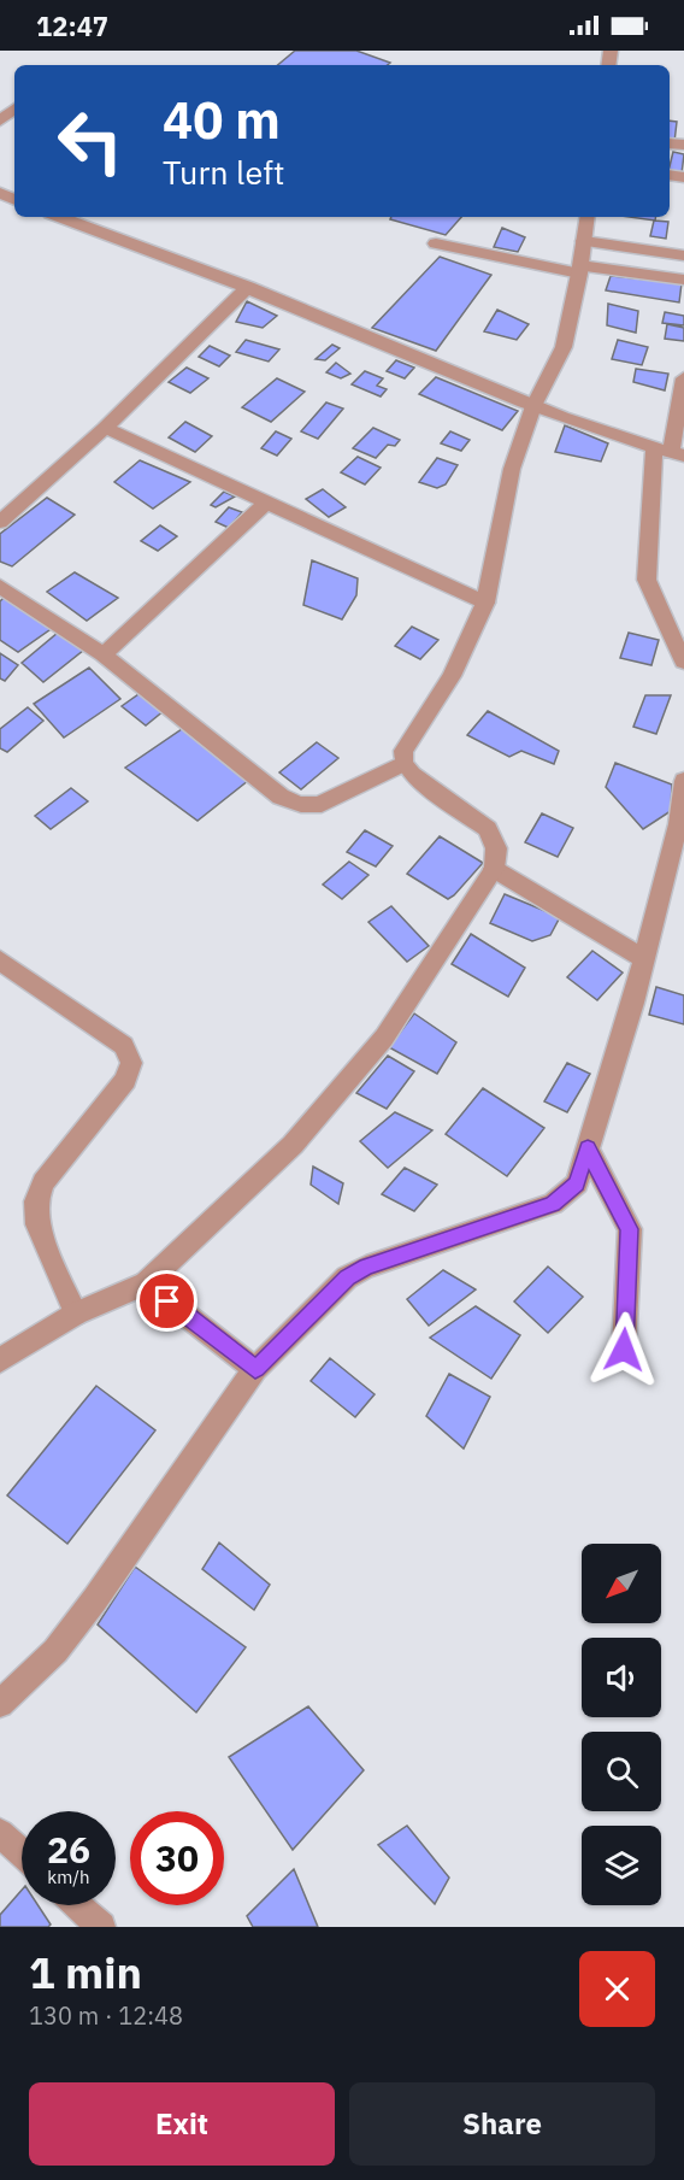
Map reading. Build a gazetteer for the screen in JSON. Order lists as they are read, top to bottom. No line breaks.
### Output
{"north":"bottom left","page":{"status":"12:47","turn":["40 m","Turn left"],"speed":"26 km/h","limit":"30","heading":["1 min","130 m · 12:48"],"buttons":["Exit","Share"]}}
